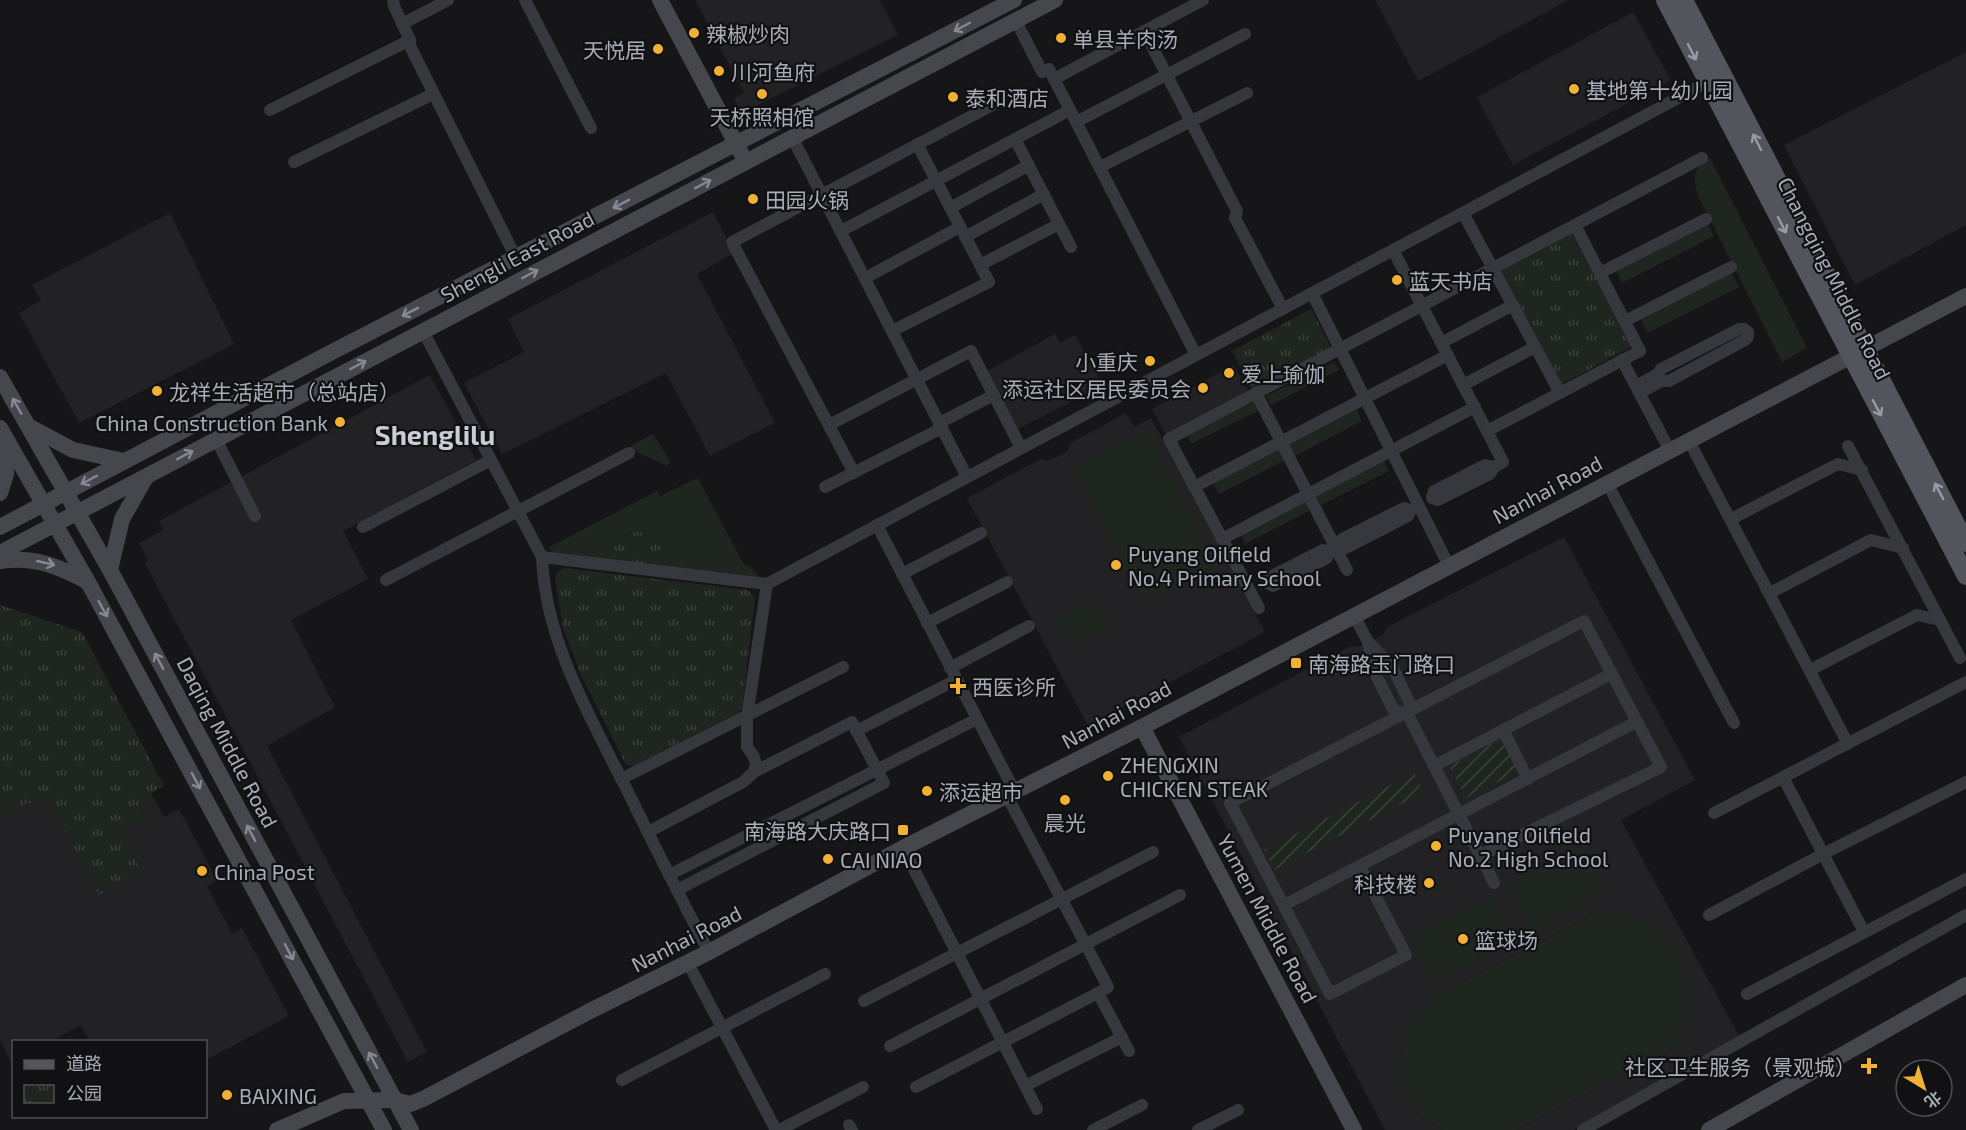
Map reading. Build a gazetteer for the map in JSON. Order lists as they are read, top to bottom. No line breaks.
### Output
{"streets":{"main road":["Shengli East Road","Changqing Middle Road","Nanhai Road","Daqing Middle Road","Yumen Middle Road"]},"crossings":[["Shengli East Road","Daqing Middle Road"],["Changqing Middle Road","Nanhai Road"],["Nanhai Road","Daqing Middle Road"],["Nanhai Road","Yumen Middle Road"]],"districts":["Shenglilu"],"places":{"other":["辣椒炒肉","单县羊肉汤","天悦居","川河鱼府","基地第十幼儿园","天桥照相馆","泰和酒店","田园火锅","蓝天书店","小重庆","爱上瑜伽","添运社区居民委员会","龙祥生活超市（总站店）","China Construction Bank","Puyang Oilfield No.4 Primary School","ZHENGXIN CHICKEN STEAK","添运超市","晨光","Puyang Oilfield No.2 High School","CAI NIAO","China Post","科技楼","篮球场","BAIXING"],"transit":["南海路玉门路口","南海路大庆路口"],"health":["西医诊所","社区卫生服务（景观城）"]},"legend":["道路","公园"],"north":"bottom right"}
